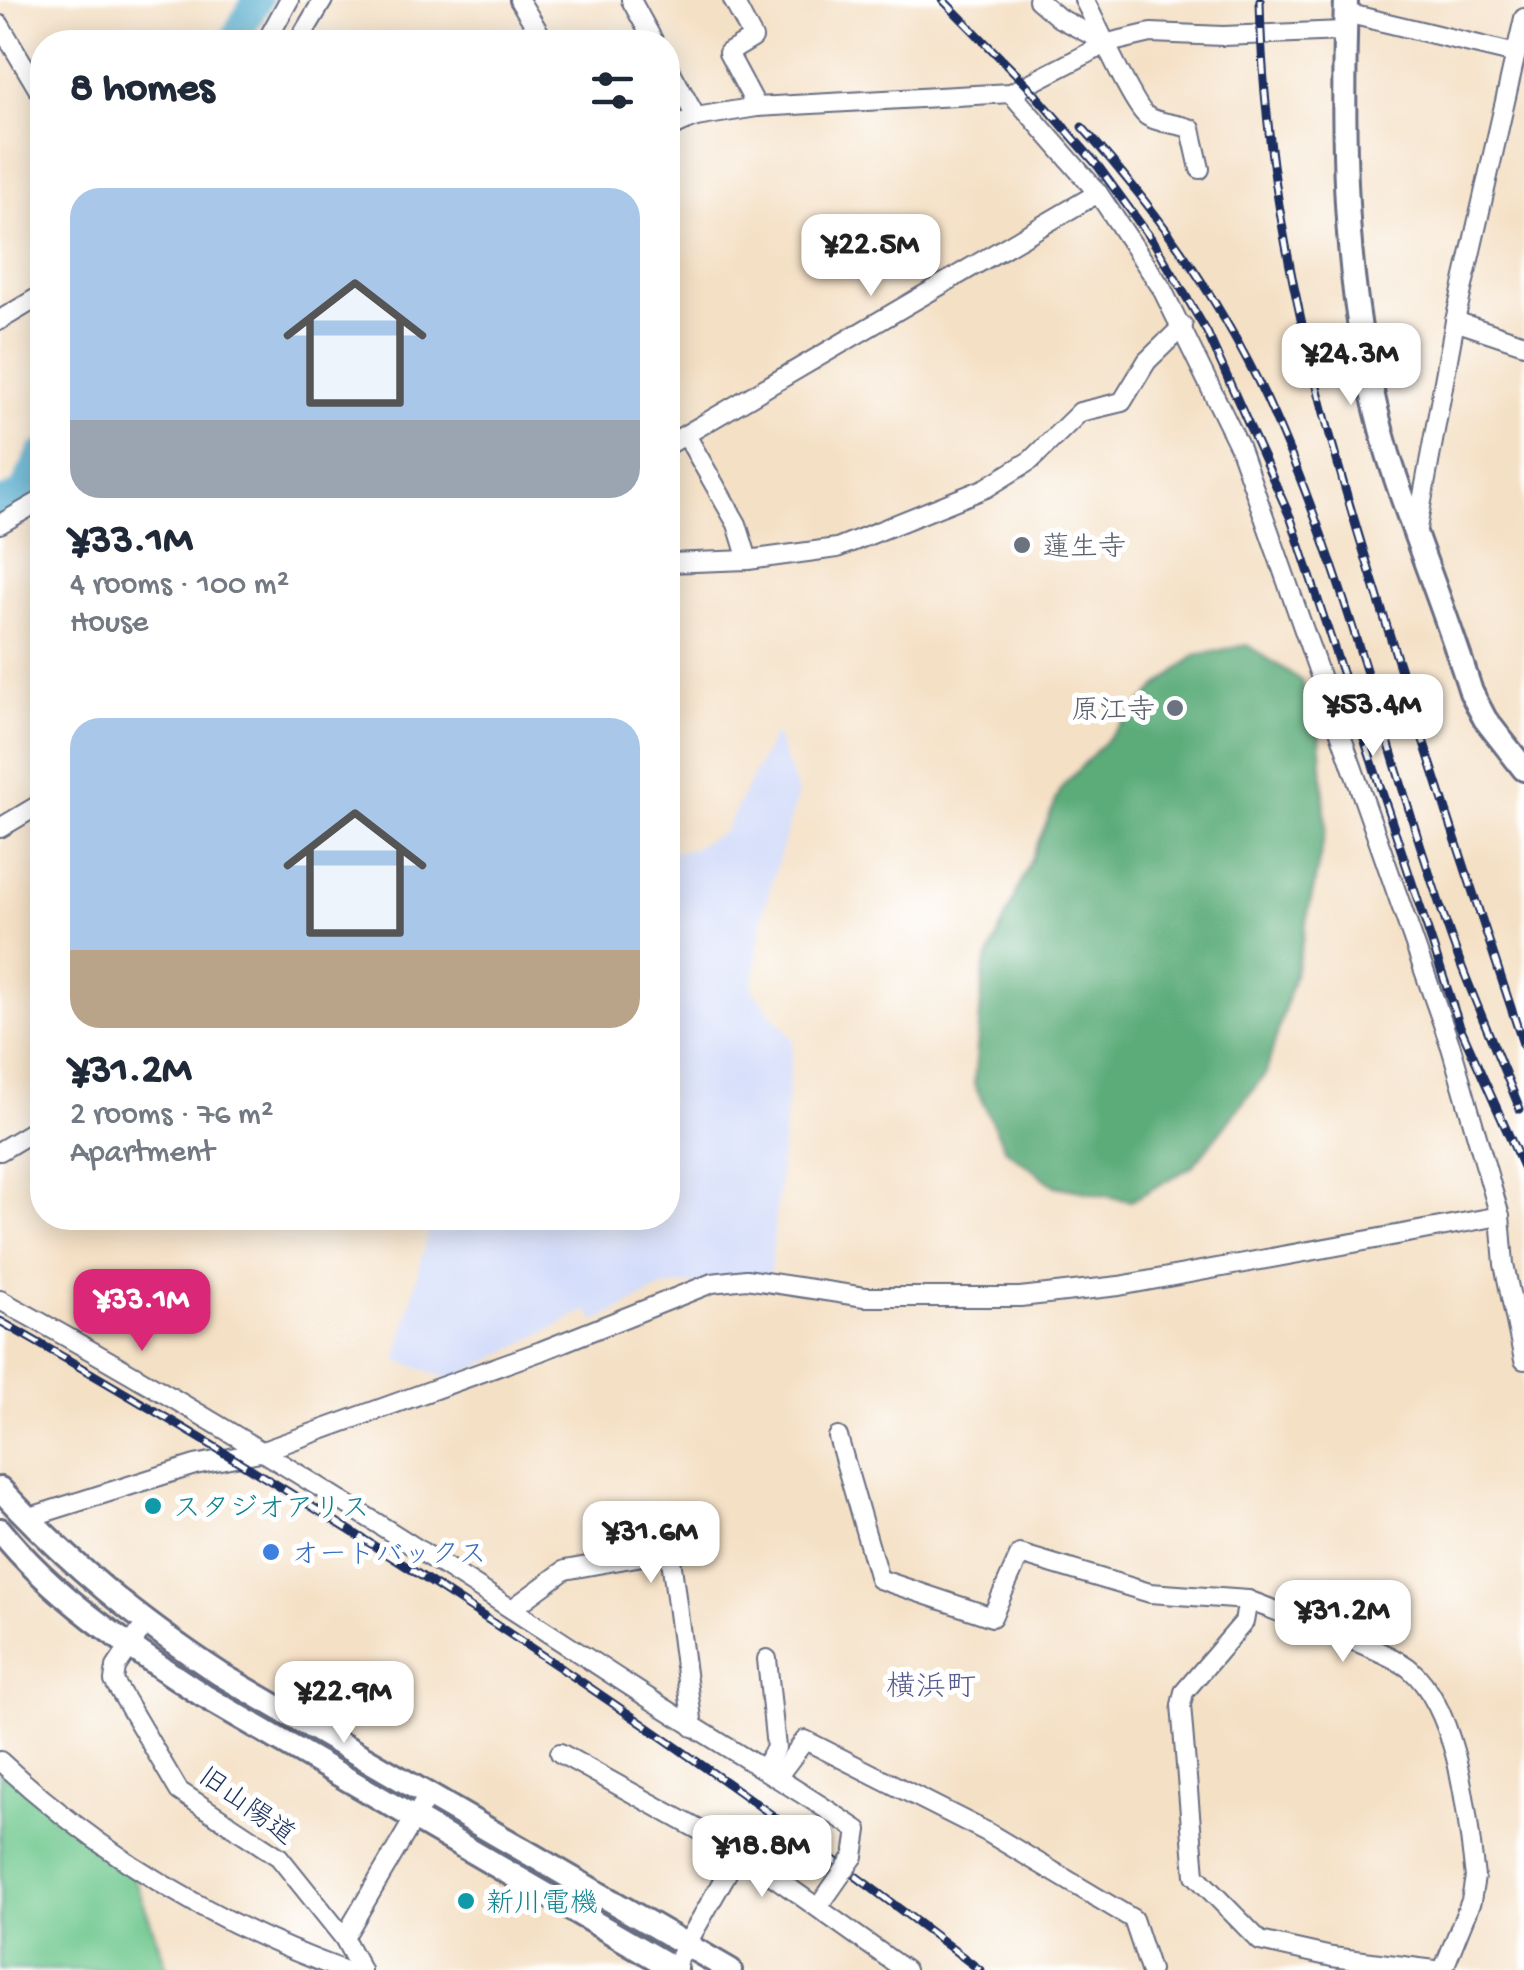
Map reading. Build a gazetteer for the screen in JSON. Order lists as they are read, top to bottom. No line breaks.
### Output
{"streets":{"street":["旧山陽道"]},"districts":["横浜町"],"places":["蓮生寺","原江寺","スタジオアリス","オートバックス","新川電機"],"page":{"heading":"8 homes","list":[{"name":"¥33.1M","note":"4 rooms · 100 m² · House"},{"name":"¥31.2M","note":"2 rooms · 76 m² · Apartment"}],"price":["¥22.5M","¥24.3M","¥53.4M","¥33.1M","¥31.6M","¥31.2M","¥22.9M","¥18.8M"]}}
